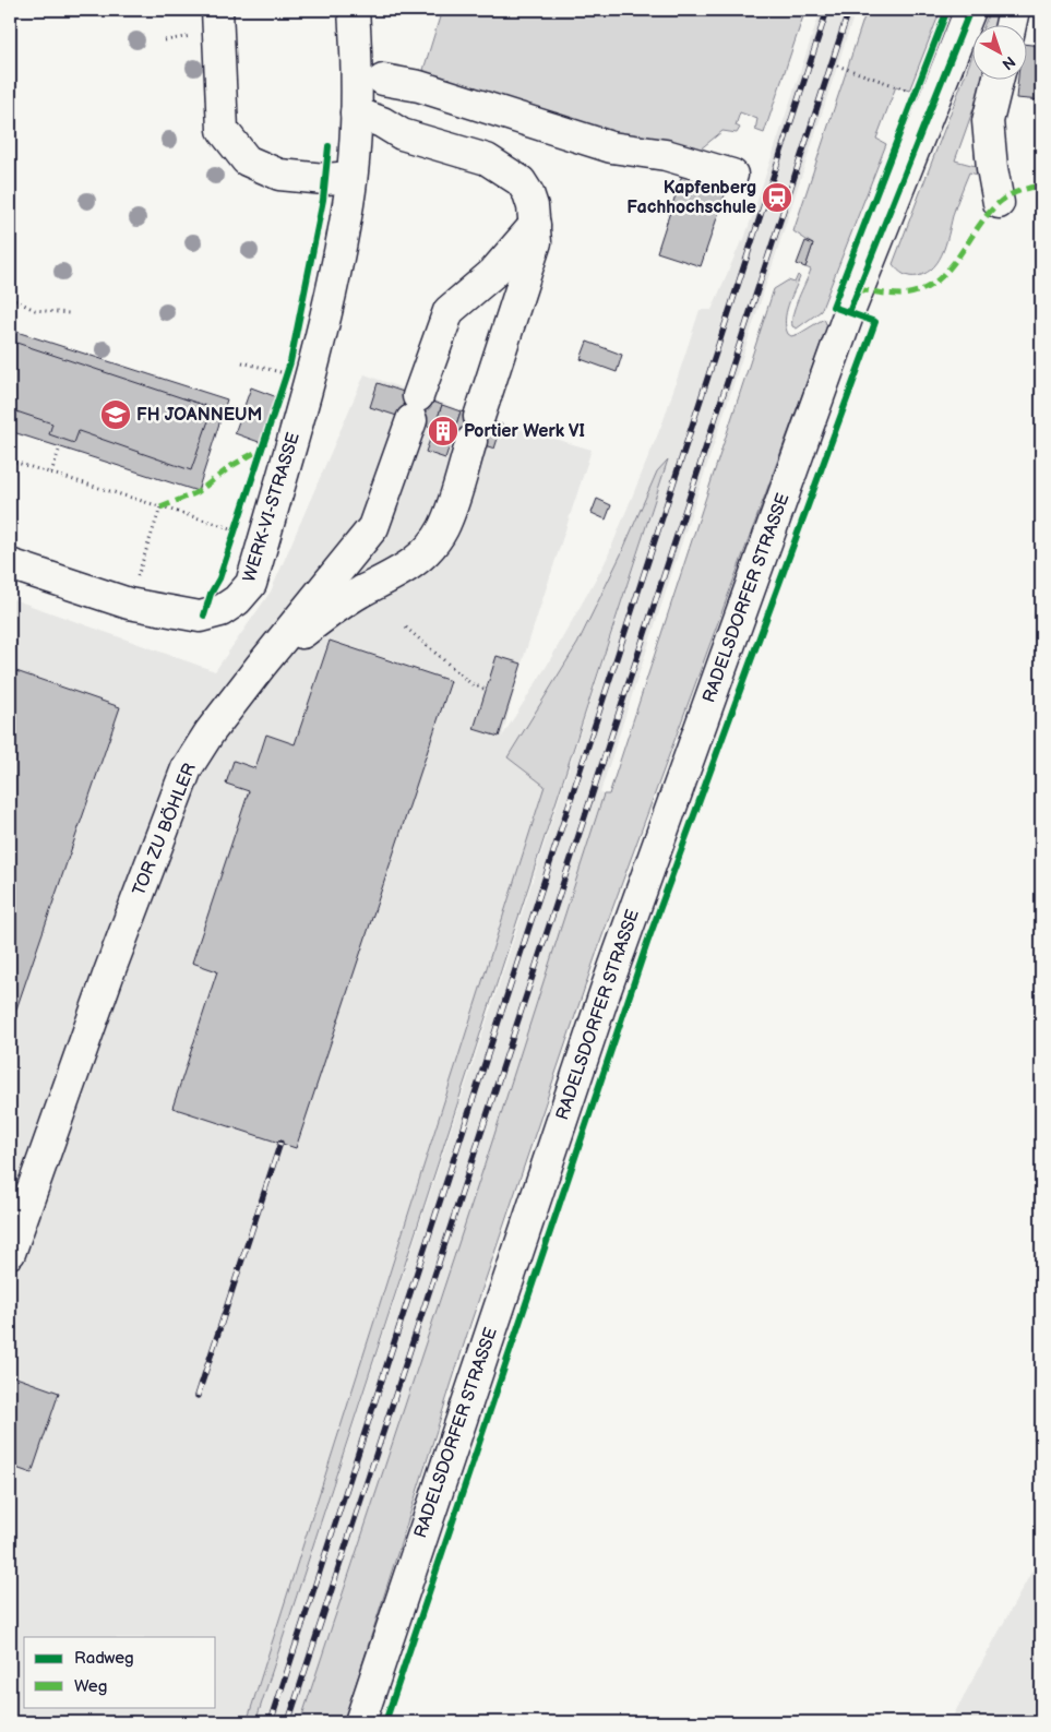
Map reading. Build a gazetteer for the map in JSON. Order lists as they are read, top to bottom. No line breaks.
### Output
{"streets":{"street":["WERK-VI-STRASSE","RADELSDORFER STRASSE","TOR ZU BÖHLER"]},"places":{"station":["Kapfenberg Fachhochschule"],"school or university":["FH JOANNEUM"],"building":["Portier Werk VI"]},"legend":["Radweg","Weg"],"north":"bottom right"}
